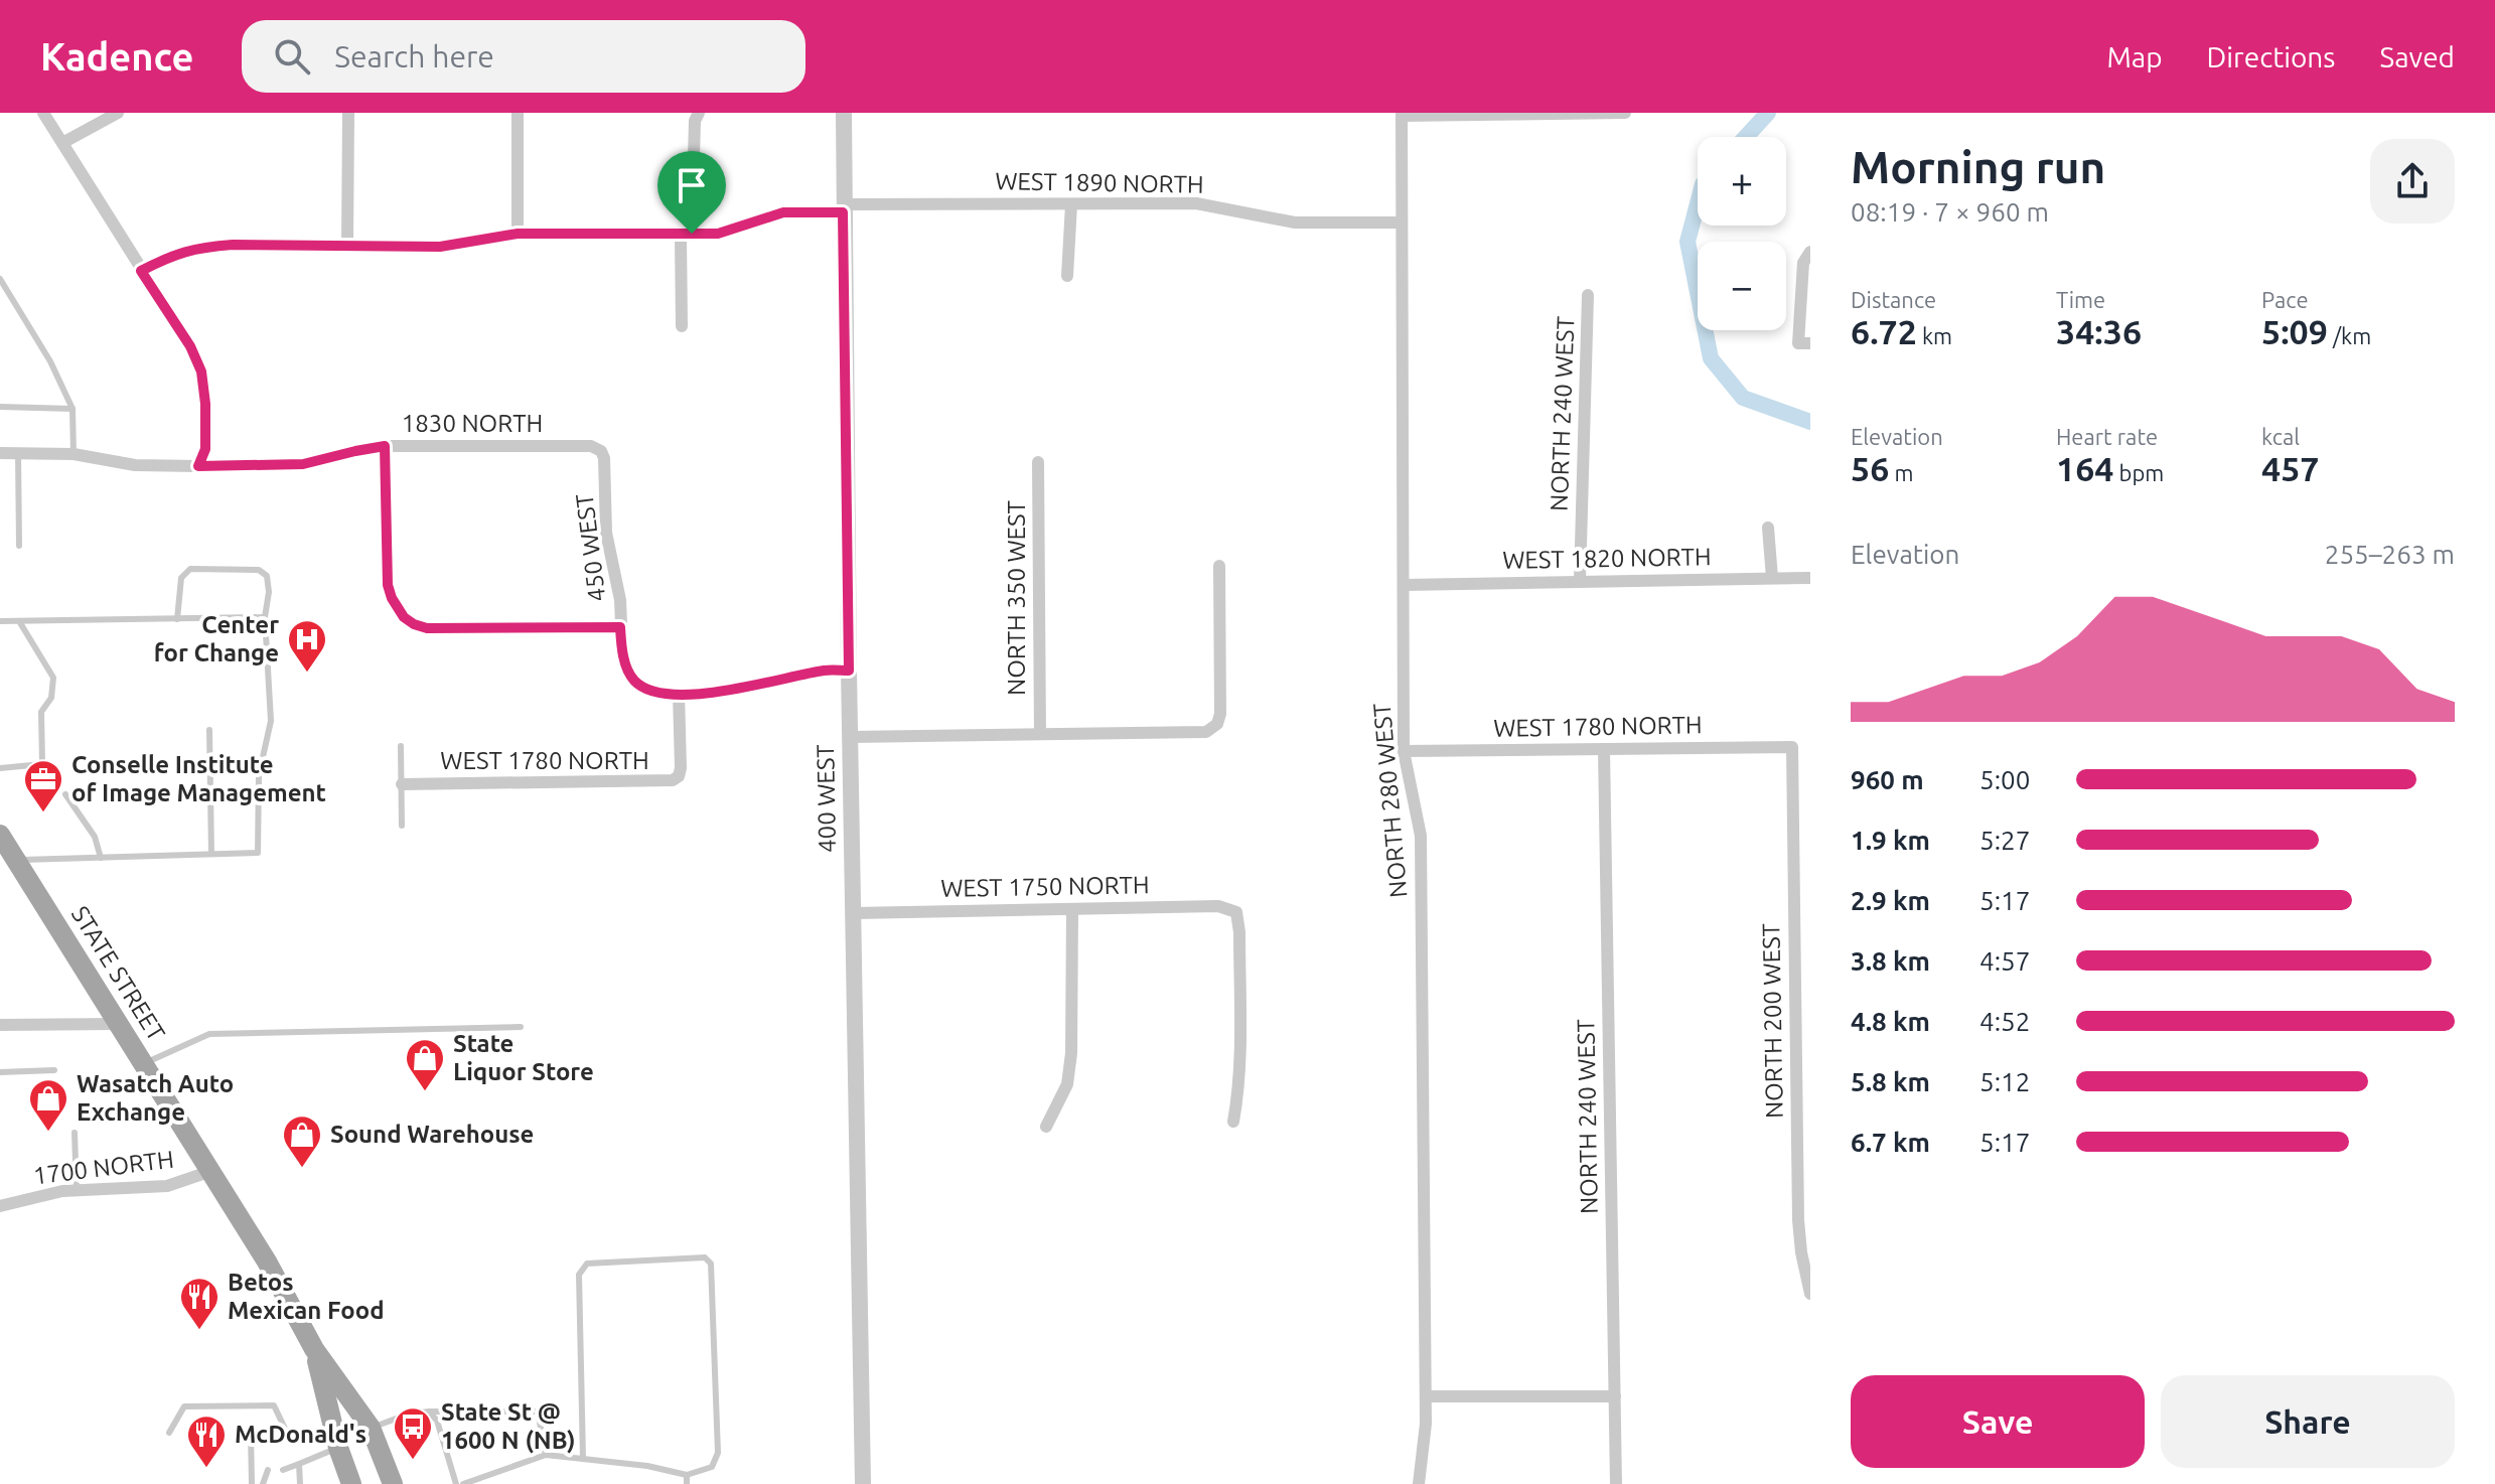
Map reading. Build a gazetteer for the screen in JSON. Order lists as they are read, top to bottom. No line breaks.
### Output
{"streets":{"main road":["STATE STREET"],"street":["WEST 1890 NORTH","NORTH 240 WEST","1830 NORTH","450 WEST","WEST 1820 NORTH","NORTH 350 WEST","WEST 1780 NORTH","400 WEST","NORTH 280 WEST","WEST 1750 NORTH","NORTH 200 WEST","1700 NORTH"]},"crossings":[["WEST 1890 NORTH","400 WEST"],["WEST 1890 NORTH","NORTH 280 WEST"],["NORTH 240 WEST","WEST 1820 NORTH"],["NORTH 240 WEST","WEST 1780 NORTH"],["1830 NORTH","450 WEST"],["450 WEST","WEST 1780 NORTH"],["WEST 1820 NORTH","NORTH 280 WEST"],["WEST 1780 NORTH","NORTH 280 WEST"],["WEST 1780 NORTH","NORTH 200 WEST"],["400 WEST","WEST 1750 NORTH"],["STATE STREET","1700 NORTH"]],"places":{"hospital":["Center for Change"],"office":["Conselle Institute of Image Management"],"shop":["State Liquor Store","Wasatch Auto Exchange","Sound Warehouse"],"restaurant":["Betos Mexican Food","McDonald's"],"bus stop":["State St @ 1600 N (NB)"]},"page":{"header":"Kadence","search":"Search here","nav":["Map","Directions","Saved"],"heading":["Morning run","08:19 · 7 × 960 m"],"map_buttons":["+","−"],"stats":[["Distance","6.72 km"],["Time","34:36"],["Pace","5:09 /km"],["Elevation","56 m"],["Heart rate","164 bpm"],["kcal","457"]],"chart":["Elevation","255–263 m"],"list":[{"name":"960 m","note":"5:00"},{"name":"1.9 km","note":"5:27"},{"name":"2.9 km","note":"5:17"},{"name":"3.8 km","note":"4:57"},{"name":"4.8 km","note":"4:52"},{"name":"5.8 km","note":"5:12"},{"name":"6.7 km","note":"5:17"}],"buttons":["Save","Share"]}}
